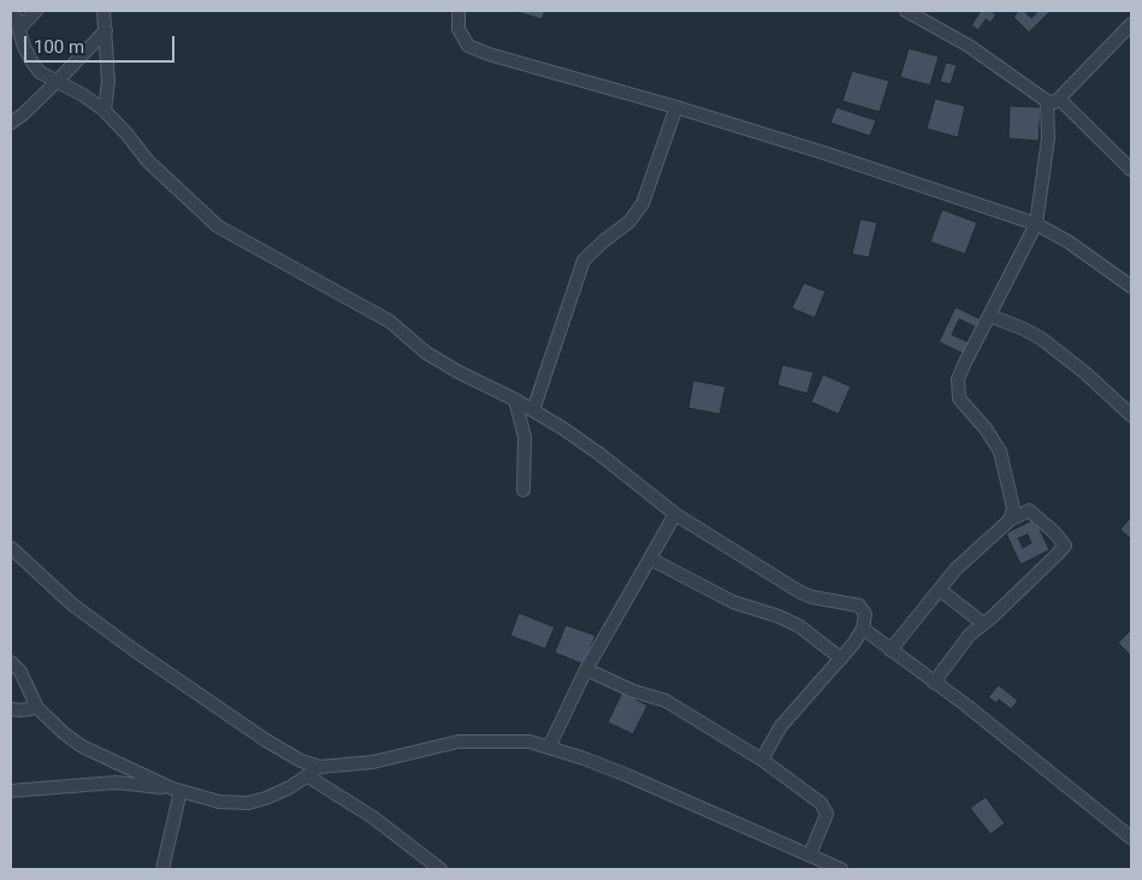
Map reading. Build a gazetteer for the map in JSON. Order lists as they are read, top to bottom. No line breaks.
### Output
{"scale_bar":"100 m"}
